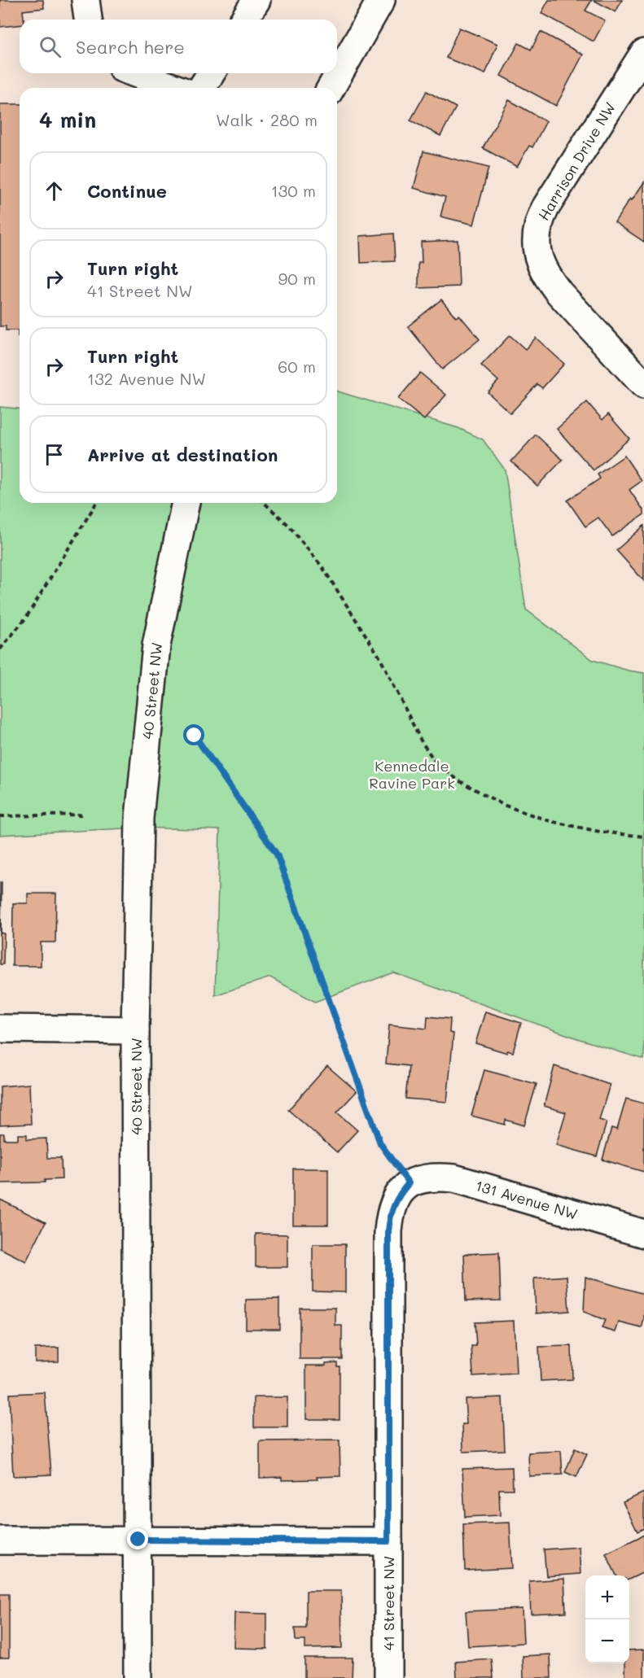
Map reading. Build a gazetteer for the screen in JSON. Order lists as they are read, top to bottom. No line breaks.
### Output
{"streets":{"street":["Harrison Drive NW","40 Street NW","131 Avenue NW","41 Street NW"]},"crossings":[["131 Avenue NW","41 Street NW"]],"parks":["Kennedale Ravine Park"],"page":{"search":"Search here","heading":["4 min","Walk · 280 m"],"list":[["Continue","130 m"],["Turn right","41 Street NW","90 m"],["Turn right","132 Avenue NW","60 m"],"Arrive at destination"],"map_buttons":["+","−"]}}
